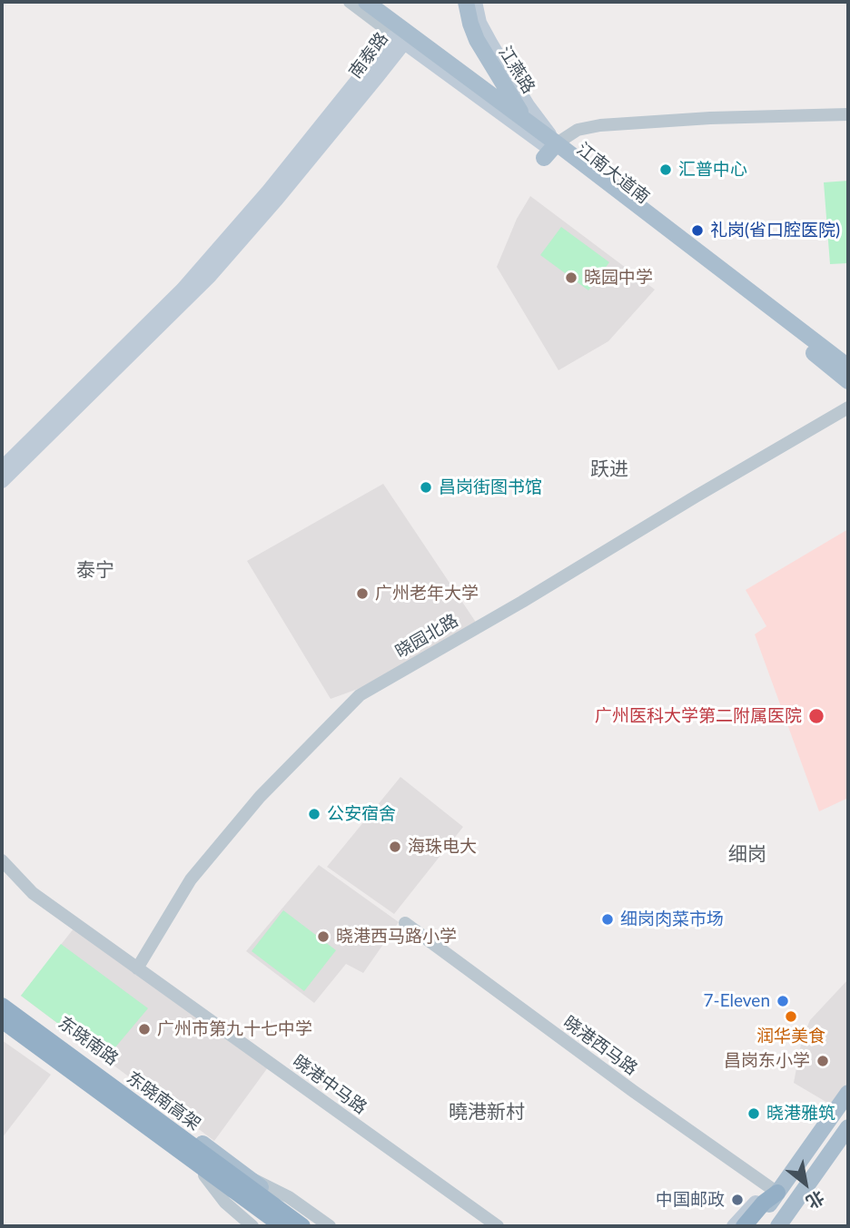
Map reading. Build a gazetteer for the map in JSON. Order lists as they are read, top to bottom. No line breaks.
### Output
{"streets":{"highway":["东晓南高架"],"main road":["南泰路","江燕路","江南大道南","东晓南路"],"street":["晓园北路","晓港西马路","晓港中马路"]},"crossings":[["南泰路","江南大道南"],["江燕路","江南大道南"],["晓园北路","晓港中马路"],["东晓南路","东晓南高架"]],"districts":["跃进","泰宁","细岗","曉港新村"],"places":["汇普中心","礼岗(省口腔医院)","晓园中学","昌岗街图书馆","广州老年大学","广州医科大学第二附属医院","公安宿舍","海珠电大","细岗肉菜市场","晓港西马路小学","7-Eleven","润华美食","广州市第九十七中学","昌岗东小学","晓港雅筑","中国邮政"],"north":"bottom right"}
